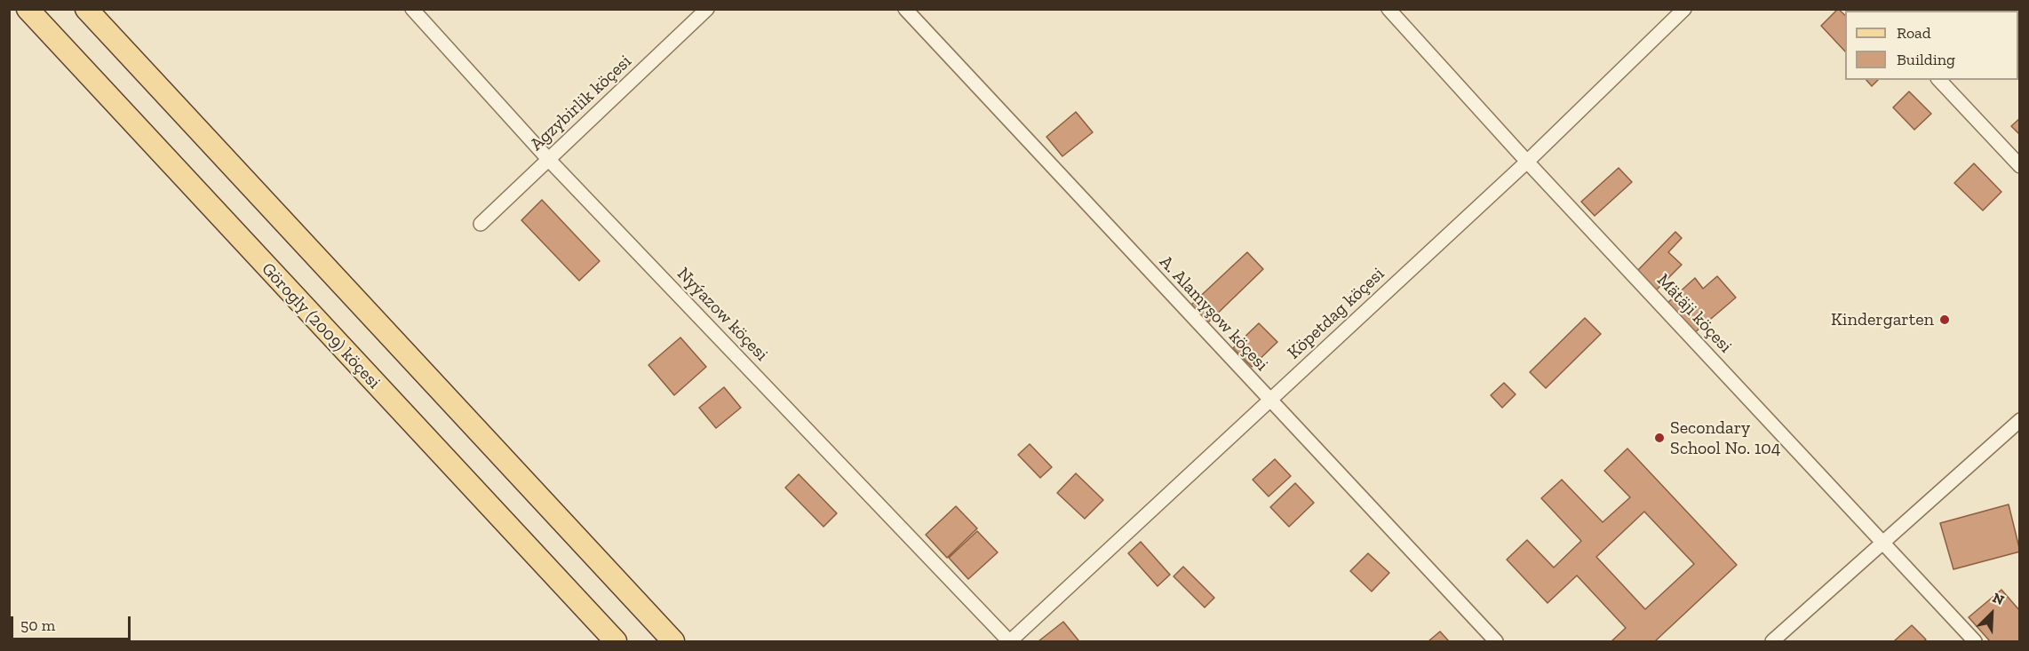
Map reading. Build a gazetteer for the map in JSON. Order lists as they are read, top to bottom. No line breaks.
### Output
{"streets":{"main road":["Görogly (2009) köçesi"],"street":["Agzybirlik köçesi","A. Alamyşow köçesi","Köpetdag köçesi","Mätäji köçesi","Nyýazow köçesi"]},"crossings":[["Agzybirlik köçesi","Nyýazow köçesi"],["A. Alamyşow köçesi","Köpetdag köçesi"],["Köpetdag köçesi","Mätäji köçesi"],["Köpetdag köçesi","Nyýazow köçesi"]],"places":["Kindergarten","Secondary School No. 104"],"legend":["Road","Building"],"scale_bar":"50 m","north":"top right"}
